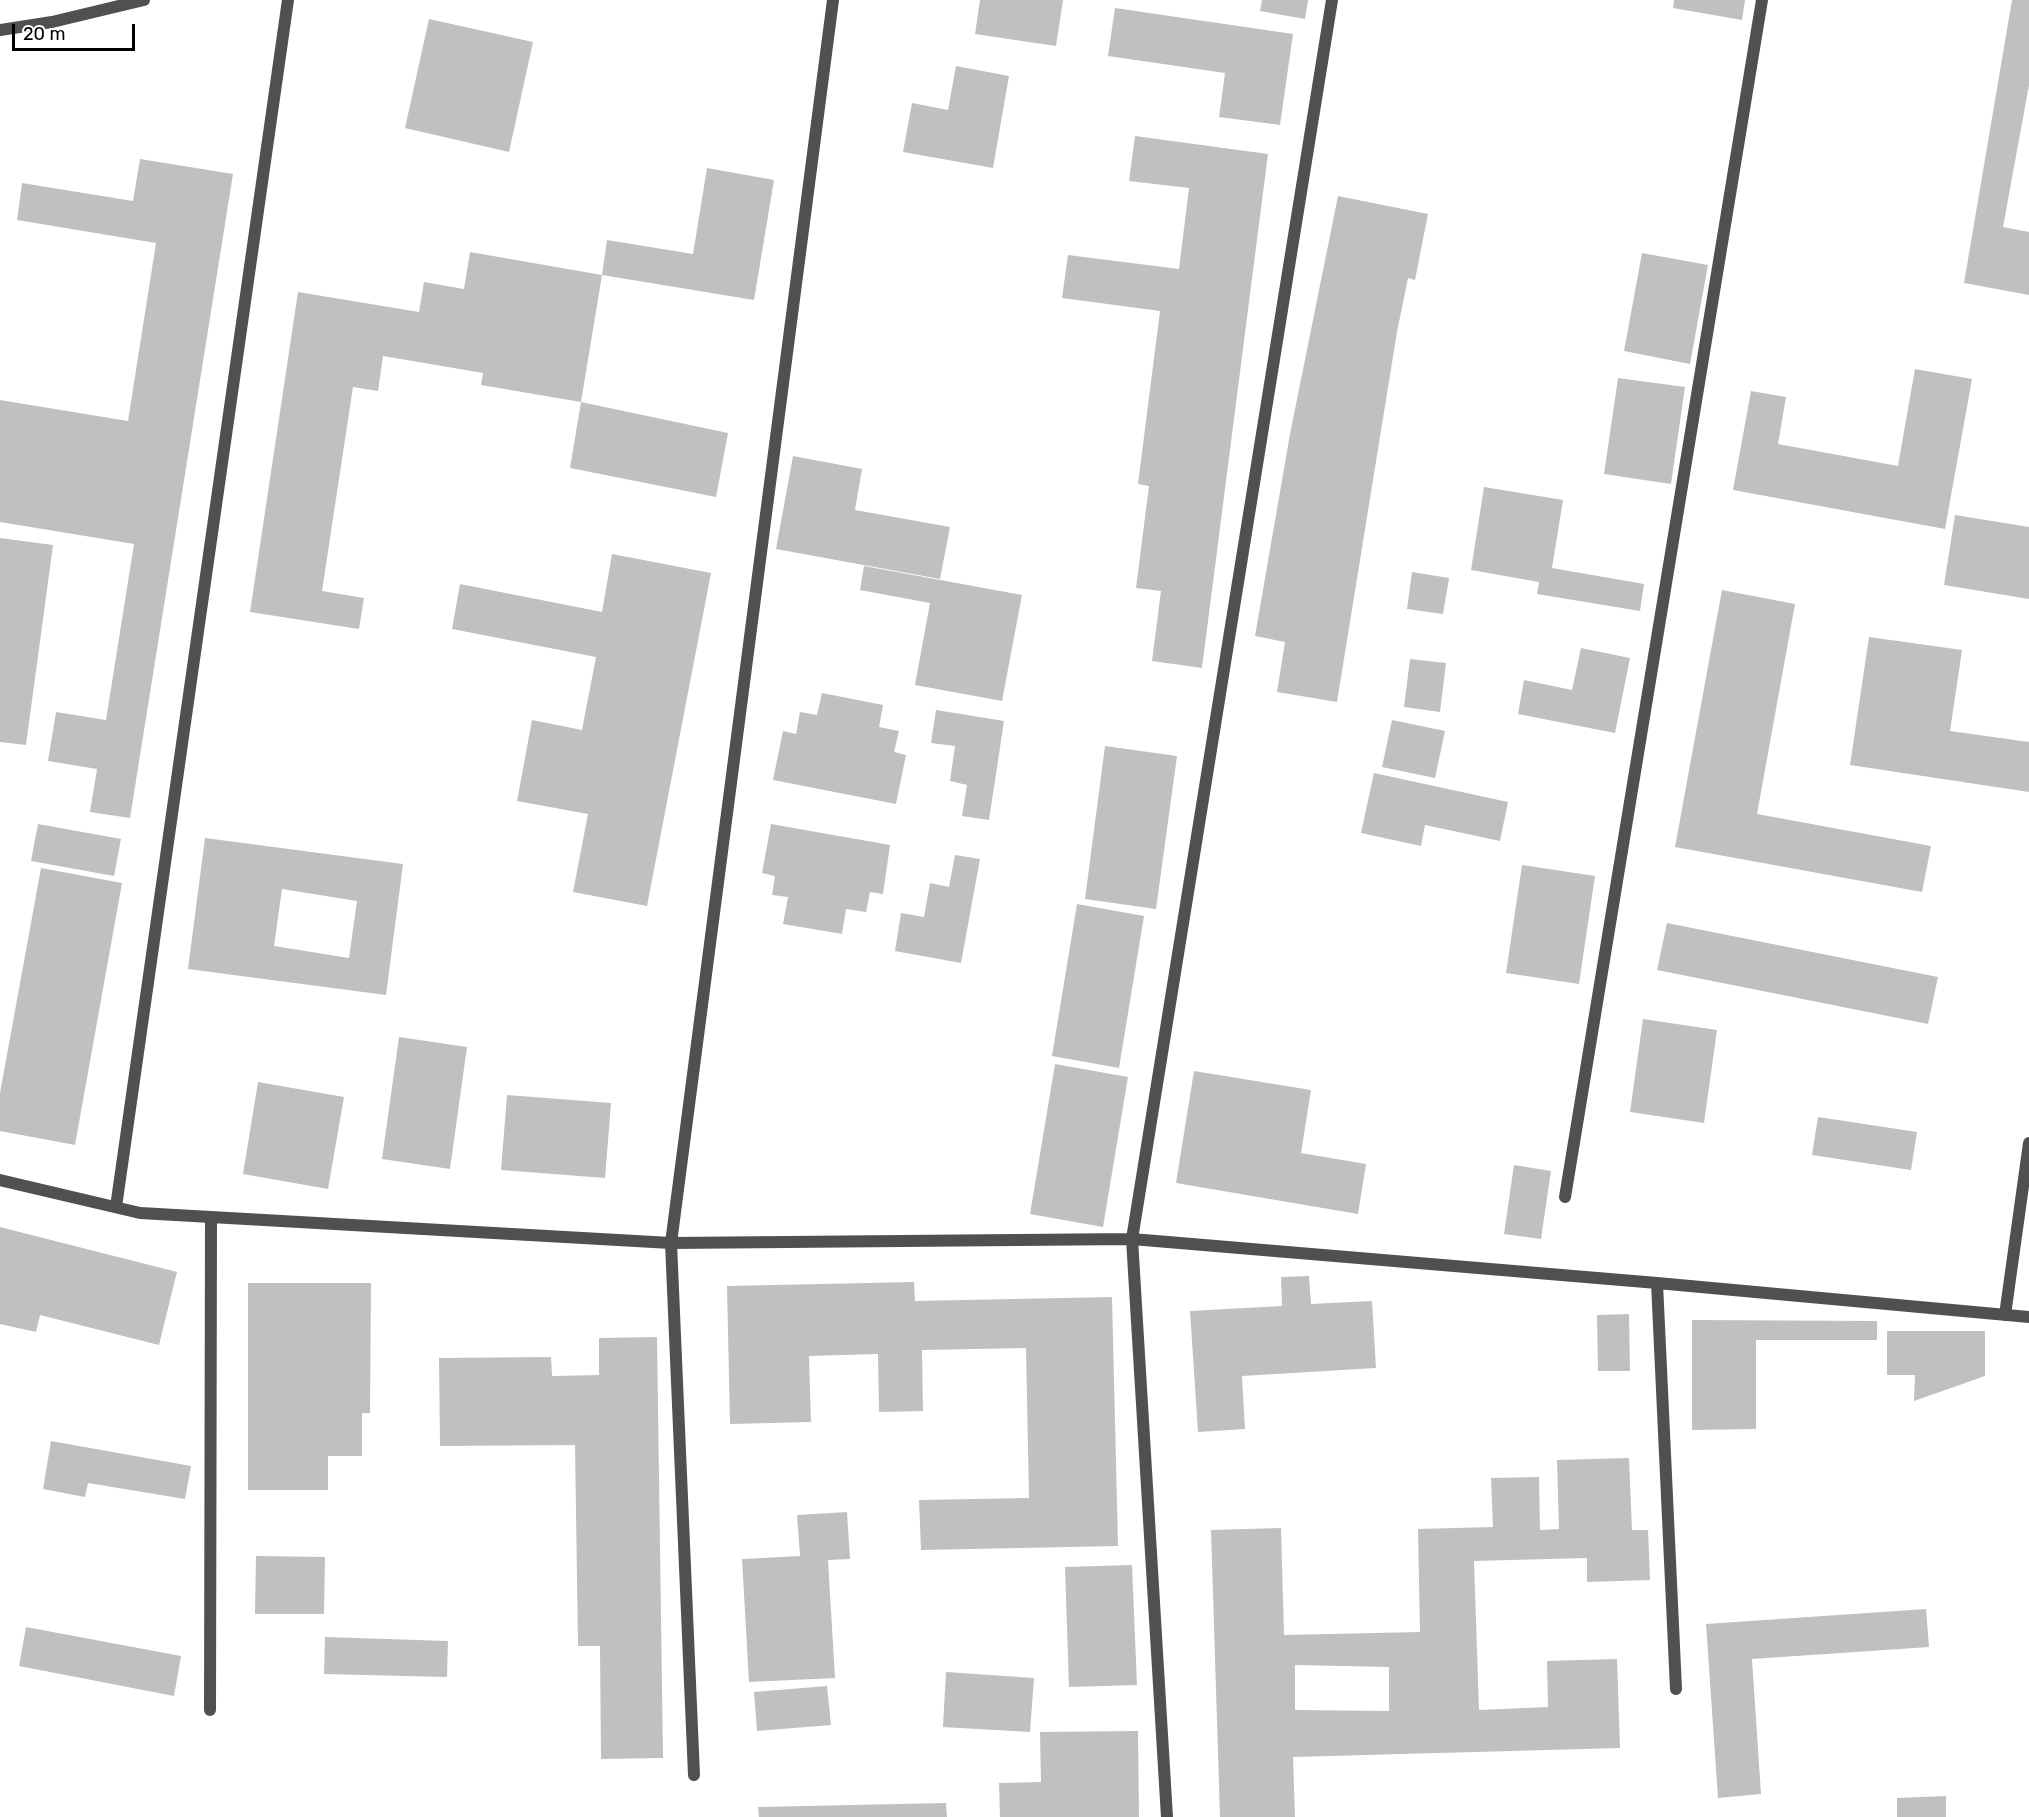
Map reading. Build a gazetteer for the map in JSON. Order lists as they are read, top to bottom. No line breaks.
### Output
{"scale_bar":"20 m"}
